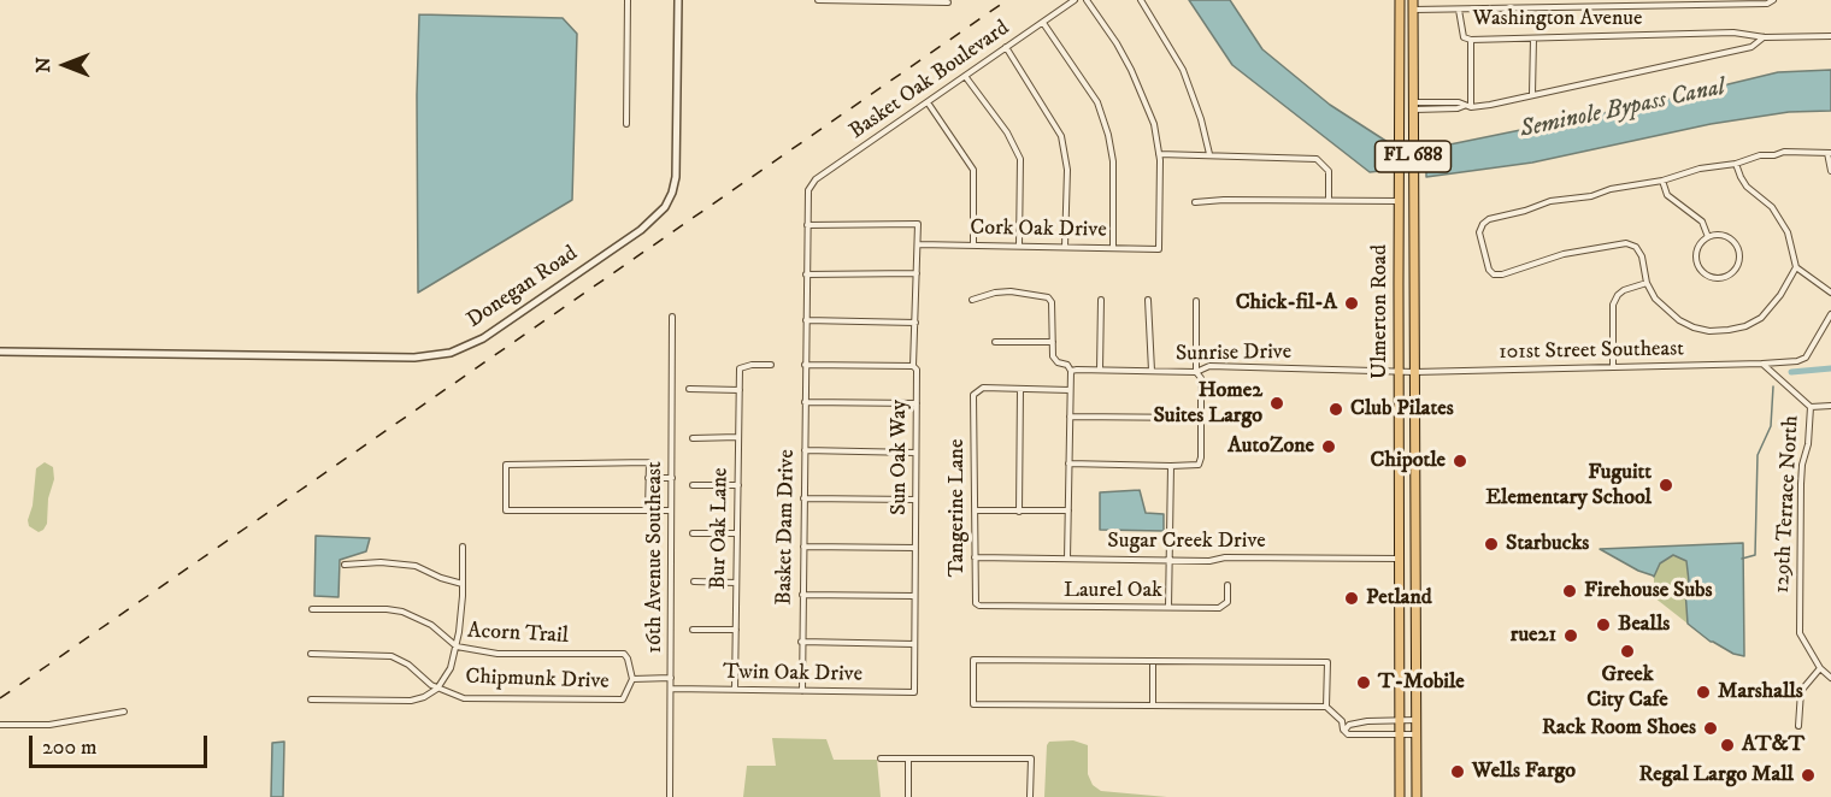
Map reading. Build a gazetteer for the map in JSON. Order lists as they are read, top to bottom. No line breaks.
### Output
{"streets":{"main road":["FL 688","Ulmerton Road"],"street":["Washington Avenue","Basket Oak Boulevard","Cork Oak Drive","Donegan Road","101st Street Southeast","Sunrise Drive","Sun Oak Way","129th Terrace North","Tangerine Lane","Basket Dam Drive","Bur Oak Lane","Sugar Creek Drive","16th Avenue Southeast","Laurel Oak","Acorn Trail","Twin Oak Drive","Chipmunk Drive"]},"crossings":[["Washington Avenue","Ulmerton Road"],["Basket Oak Boulevard","Basket Dam Drive"],["Cork Oak Drive","Sun Oak Way"],["Ulmerton Road","101st Street Southeast"],["Ulmerton Road","Sunrise Drive"],["Ulmerton Road","Sugar Creek Drive"],["101st Street Southeast","Sunrise Drive"],["101st Street Southeast","129th Terrace North"],["Sun Oak Way","Basket Dam Drive"],["Sun Oak Way","Twin Oak Drive"],["Tangerine Lane","Sugar Creek Drive"],["Tangerine Lane","Laurel Oak"],["Basket Dam Drive","Twin Oak Drive"],["Bur Oak Lane","Twin Oak Drive"],["16th Avenue Southeast","Twin Oak Drive"],["Acorn Trail","Chipmunk Drive"]],"water":["Seminole Bypass Canal"],"places":["Chick-fil-A","Home2 Suites Largo","Club Pilates","AutoZone","Chipotle","Fuguitt Elementary School","Starbucks","Firehouse Subs","Petland","Bealls","rue21","Greek City Cafe","T-Mobile","Marshalls","Rack Room Shoes","AT&T","Wells Fargo","Regal Largo Mall"],"scale_bar":"200 m","north":"left"}
